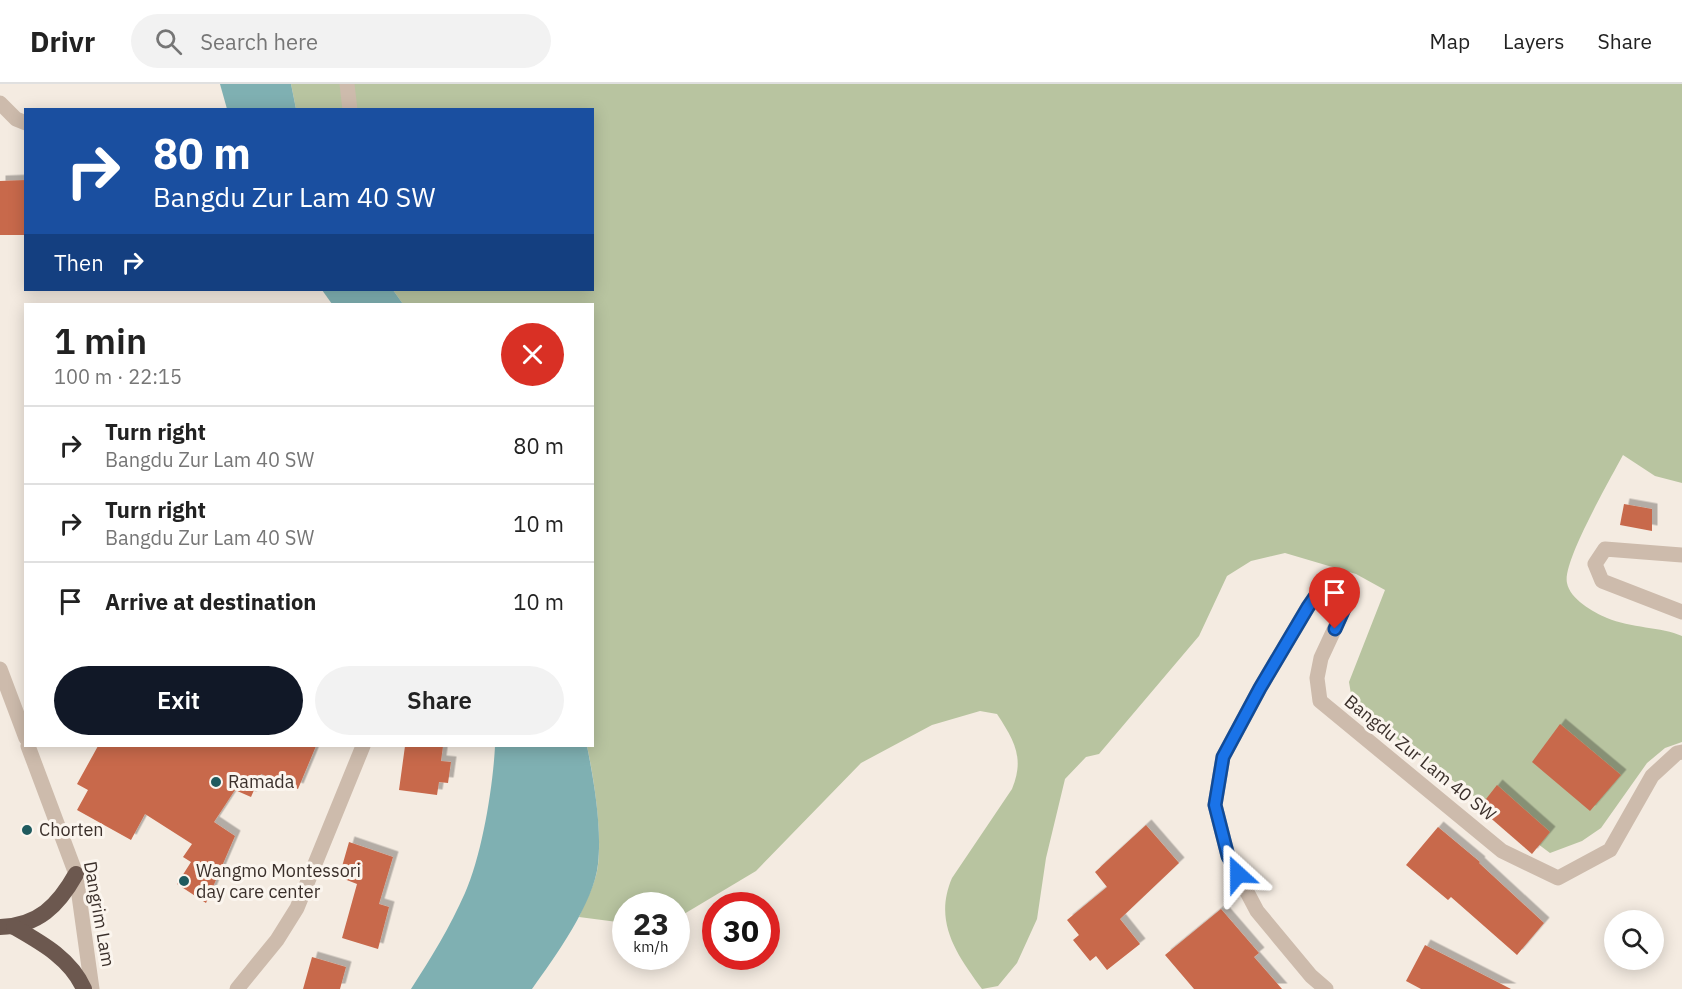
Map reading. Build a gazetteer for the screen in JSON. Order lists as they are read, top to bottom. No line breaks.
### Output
{"streets":{"street":["Bangdu Zur Lam 40 SW","Dangrim Lam"]},"places":["Ramada","Chorten","Wangmo Montessori day care center"],"page":{"header":"Drivr","search":"Search here","nav":["Map","Layers","Share"],"turn":["80 m","Bangdu Zur Lam 40 SW"],"then":"Then","heading":["1 min","100 m · 22:15"],"list":[{"name":"Turn right","note":"Bangdu Zur Lam 40 SW","value":"80 m"},{"name":"Turn right","note":"Bangdu Zur Lam 40 SW","value":"10 m"},{"name":"Arrive at destination","value":"10 m"}],"buttons":["Exit","Share"],"speed":"23 km/h","limit":"30"}}
